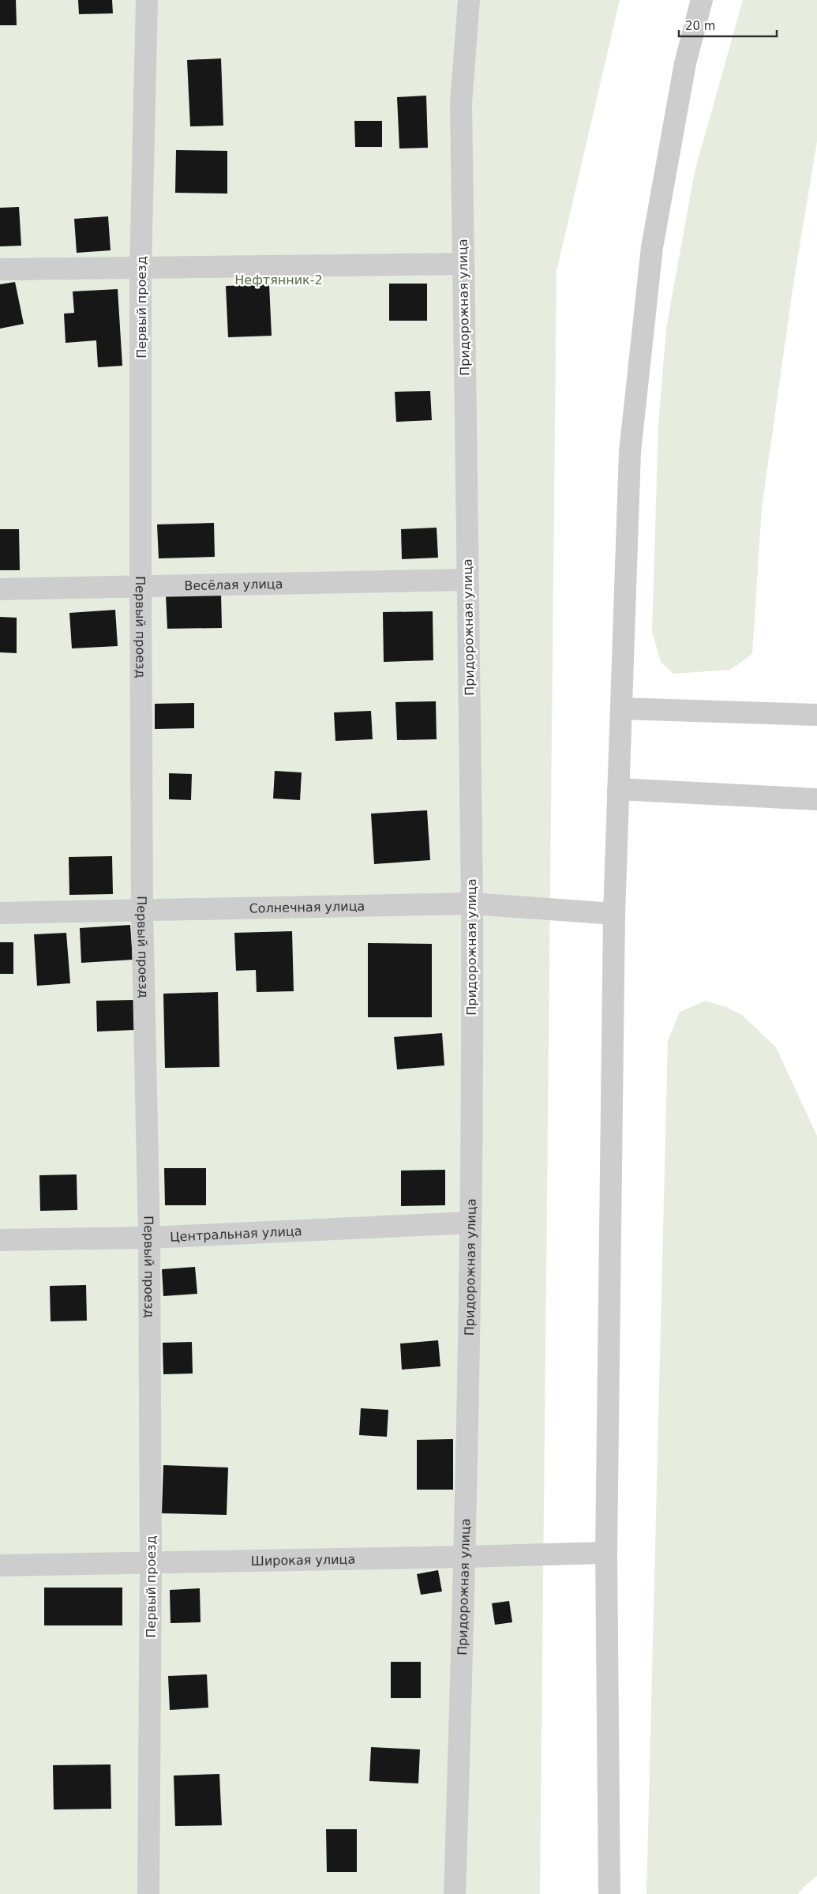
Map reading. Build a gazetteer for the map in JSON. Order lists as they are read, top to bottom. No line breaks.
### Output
{"streets":{"street":["Первый проезд","Придорожная улица","Весёлая улица","Солнечная улица","Центральная улица","Широкая улица"]},"crossings":[["Первый проезд","Весёлая улица"],["Первый проезд","Солнечная улица"],["Первый проезд","Центральная улица"],["Первый проезд","Широкая улица"],["Придорожная улица","Весёлая улица"],["Придорожная улица","Солнечная улица"],["Придорожная улица","Центральная улица"],["Придорожная улица","Широкая улица"]],"parks":["Нефтянник-2"],"scale_bar":"20 m"}
